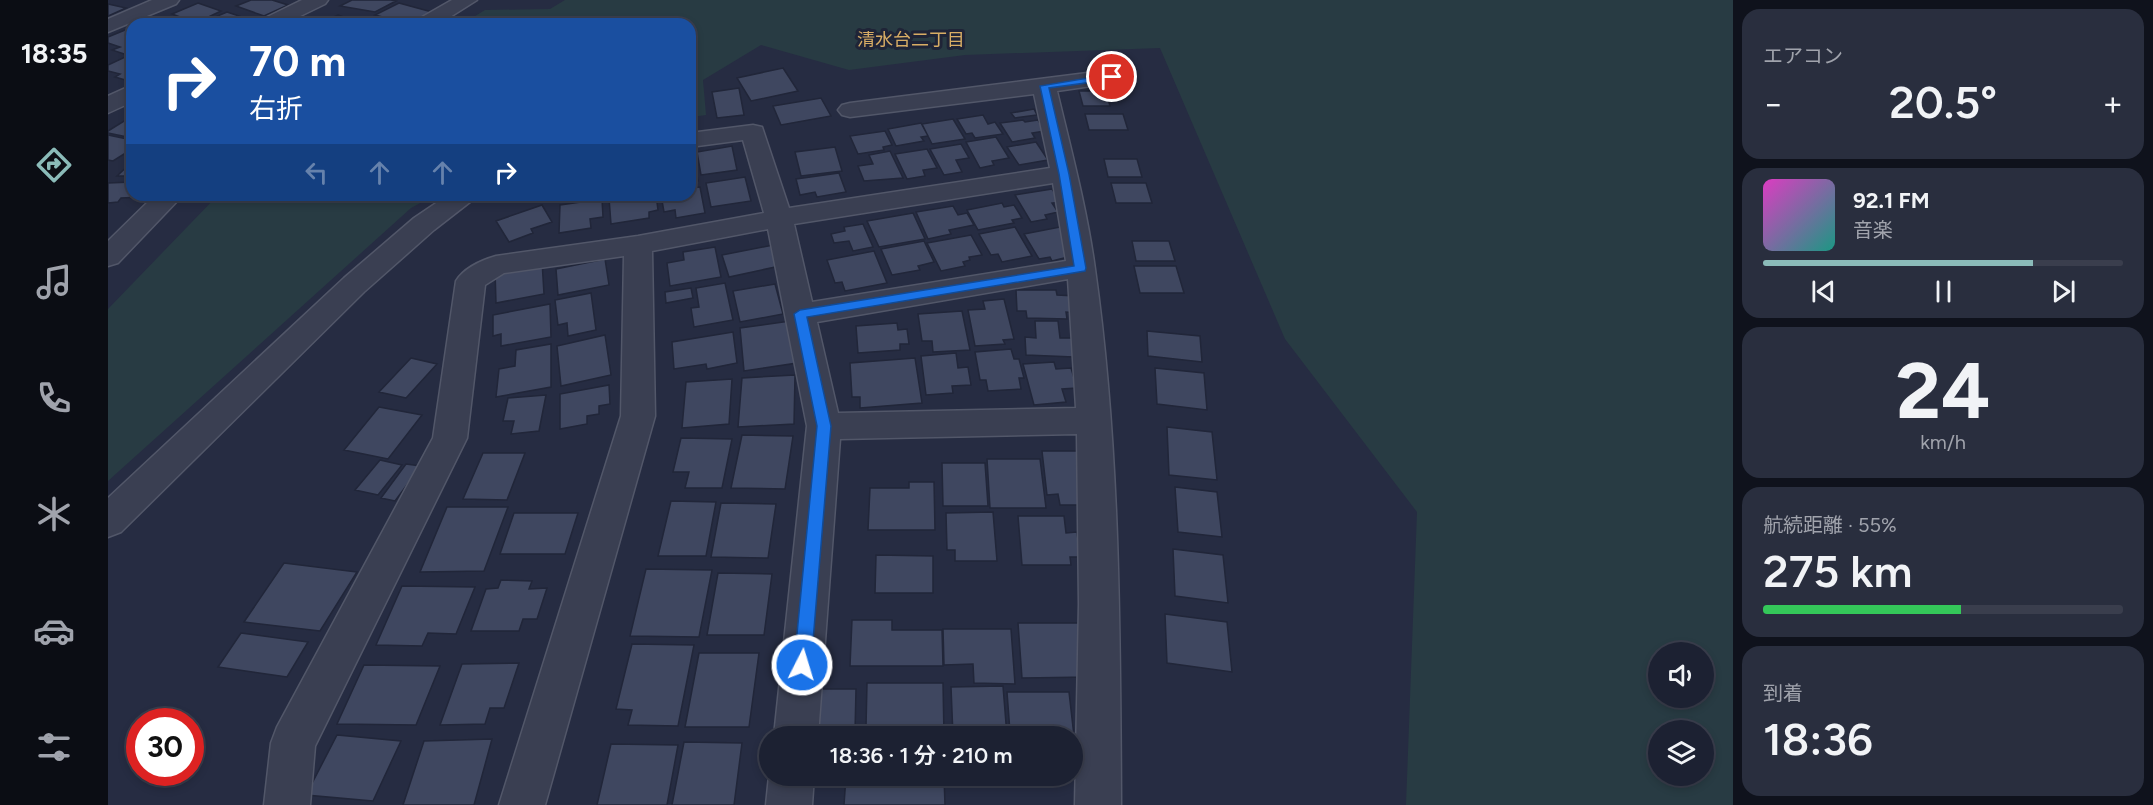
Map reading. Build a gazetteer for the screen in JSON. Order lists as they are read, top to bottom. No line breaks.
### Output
{"districts":["清水台二丁目"],"page":{"tabs":"18:35","tile":["エアコン",["24","km/h"],["航続距離 · 55%","275 km"],["到着","18:36"]],"turn":["70 m","右折"],"heat":["−","20.5°","+"],"song":["92.1 FM","音楽"],"limit":"30","trip":"18:36 · 1 分 · 210 m"}}
